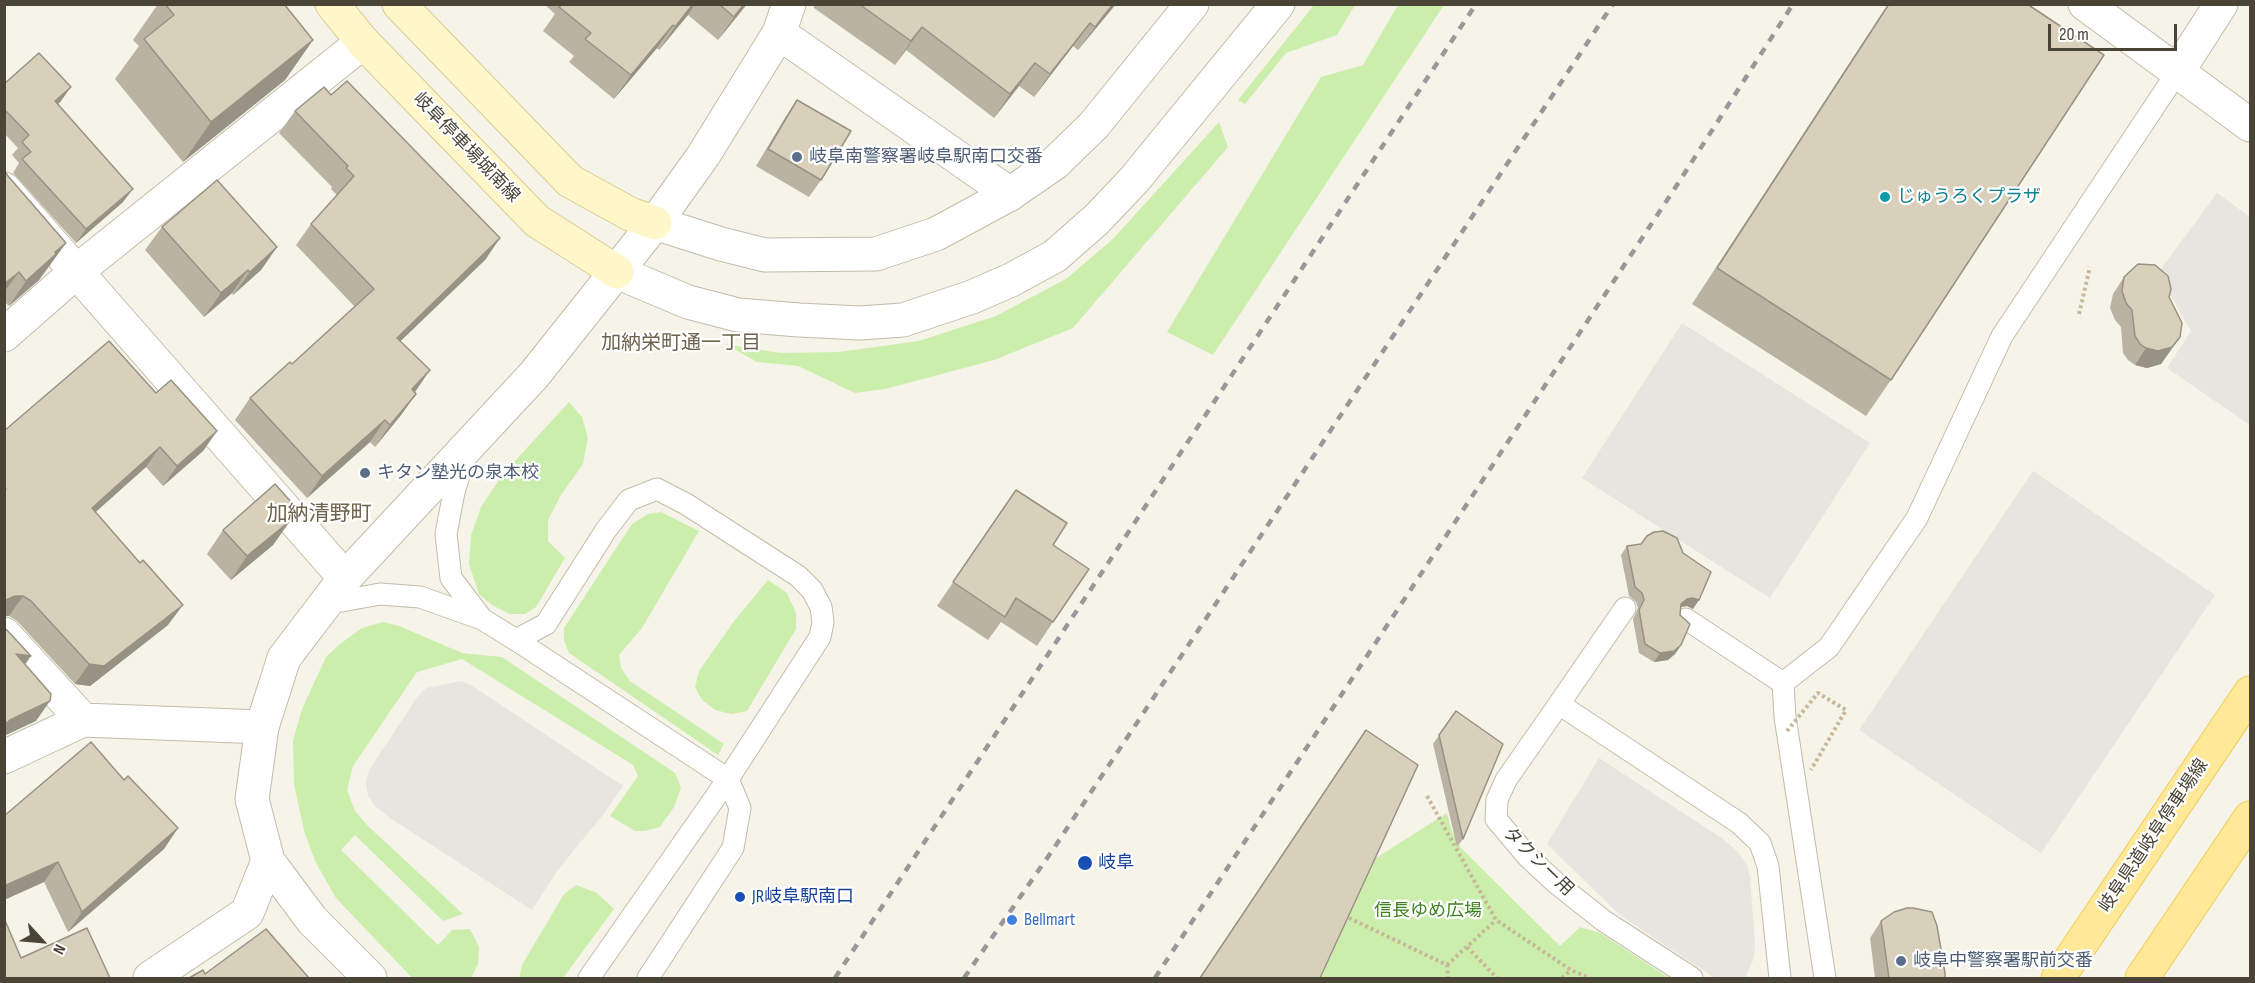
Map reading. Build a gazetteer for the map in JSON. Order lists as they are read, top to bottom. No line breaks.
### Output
{"streets":{"main road":["岐阜停車場城南線","岐阜県道岐阜停車場線"],"lane":["タクシー用"]},"districts":["加納栄町通一丁目","加納清野町"],"parks":["信長ゆめ広場"],"places":["岐阜南警察署岐阜駅南口交番","じゅうろくプラザ","キタン塾光の泉本校","岐阜","JR岐阜駅南口","Bellmart","岐阜中警察署駅前交番"],"scale_bar":"20 m","north":"bottom right"}
